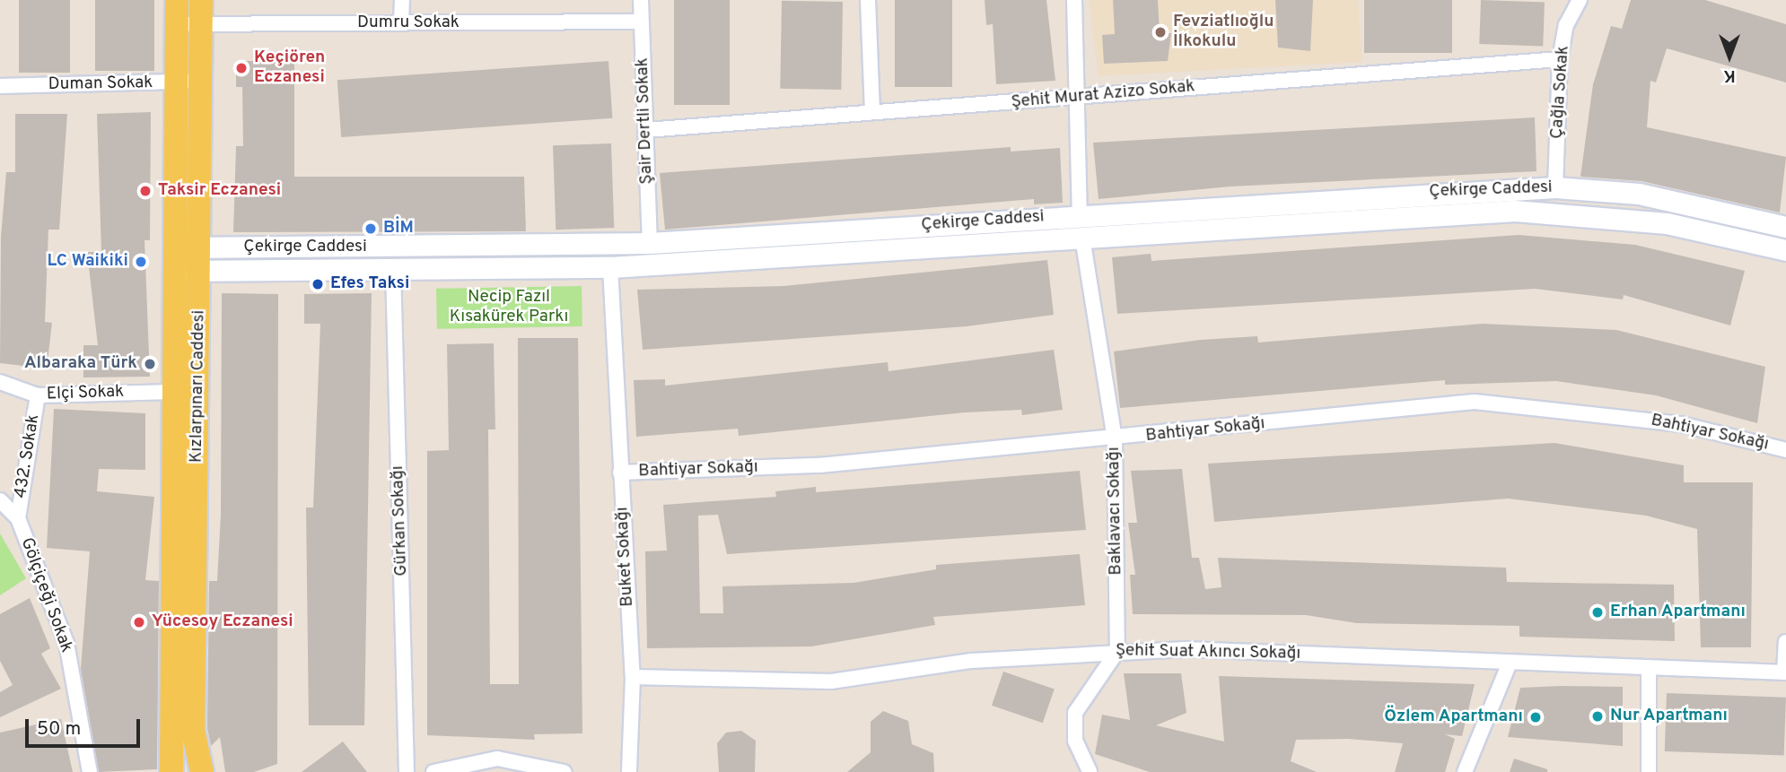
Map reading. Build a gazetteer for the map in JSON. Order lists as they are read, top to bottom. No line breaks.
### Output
{"streets":{"main road":["Çekirge Caddesi","Kızlarpınarı Caddesi"],"street":["Dumru Sokak","Duman Sokak","Çağla Sokak","Şehit Murat Azizo Sokak","Şair Dertli Sokak","Elçi Sokak","Bahtiyar Sokağı","432. Sokak","Baklavacı Sokağı","Gürkan Sokağı","Buket Sokağı","Gölçiçeği Sokak","Şehit Suat Akıncı Sokağı"]},"crossings":[["Dumru Sokak","Şair Dertli Sokak"],["Dumru Sokak","Kızlarpınarı Caddesi"],["Duman Sokak","Kızlarpınarı Caddesi"],["Çağla Sokak","Şehit Murat Azizo Sokak"],["Çağla Sokak","Çekirge Caddesi"],["Şehit Murat Azizo Sokak","Şair Dertli Sokak"],["Şair Dertli Sokak","Çekirge Caddesi"],["Çekirge Caddesi","Kızlarpınarı Caddesi"],["Çekirge Caddesi","Baklavacı Sokağı"],["Çekirge Caddesi","Gürkan Sokağı"],["Çekirge Caddesi","Buket Sokağı"],["Kızlarpınarı Caddesi","Elçi Sokak"],["Elçi Sokak","432. Sokak"],["Bahtiyar Sokağı","Baklavacı Sokağı"],["Bahtiyar Sokağı","Buket Sokağı"],["432. Sokak","Gölçiçeği Sokak"],["Baklavacı Sokağı","Şehit Suat Akıncı Sokağı"],["Buket Sokağı","Şehit Suat Akıncı Sokağı"]],"parks":["Necip Fazıl Kısakürek Parkı"],"places":["Fevziatlıoğlu İlkokulu","Keçiören Eczanesi","Taksir Eczanesi","BİM","LC Waikiki","Efes Taksi","Albaraka Türk","Erhan Apartmanı","Yücesoy Eczanesi","Nur Apartmanı","Özlem Apartmanı"],"scale_bar":"50 m","north":"bottom"}
